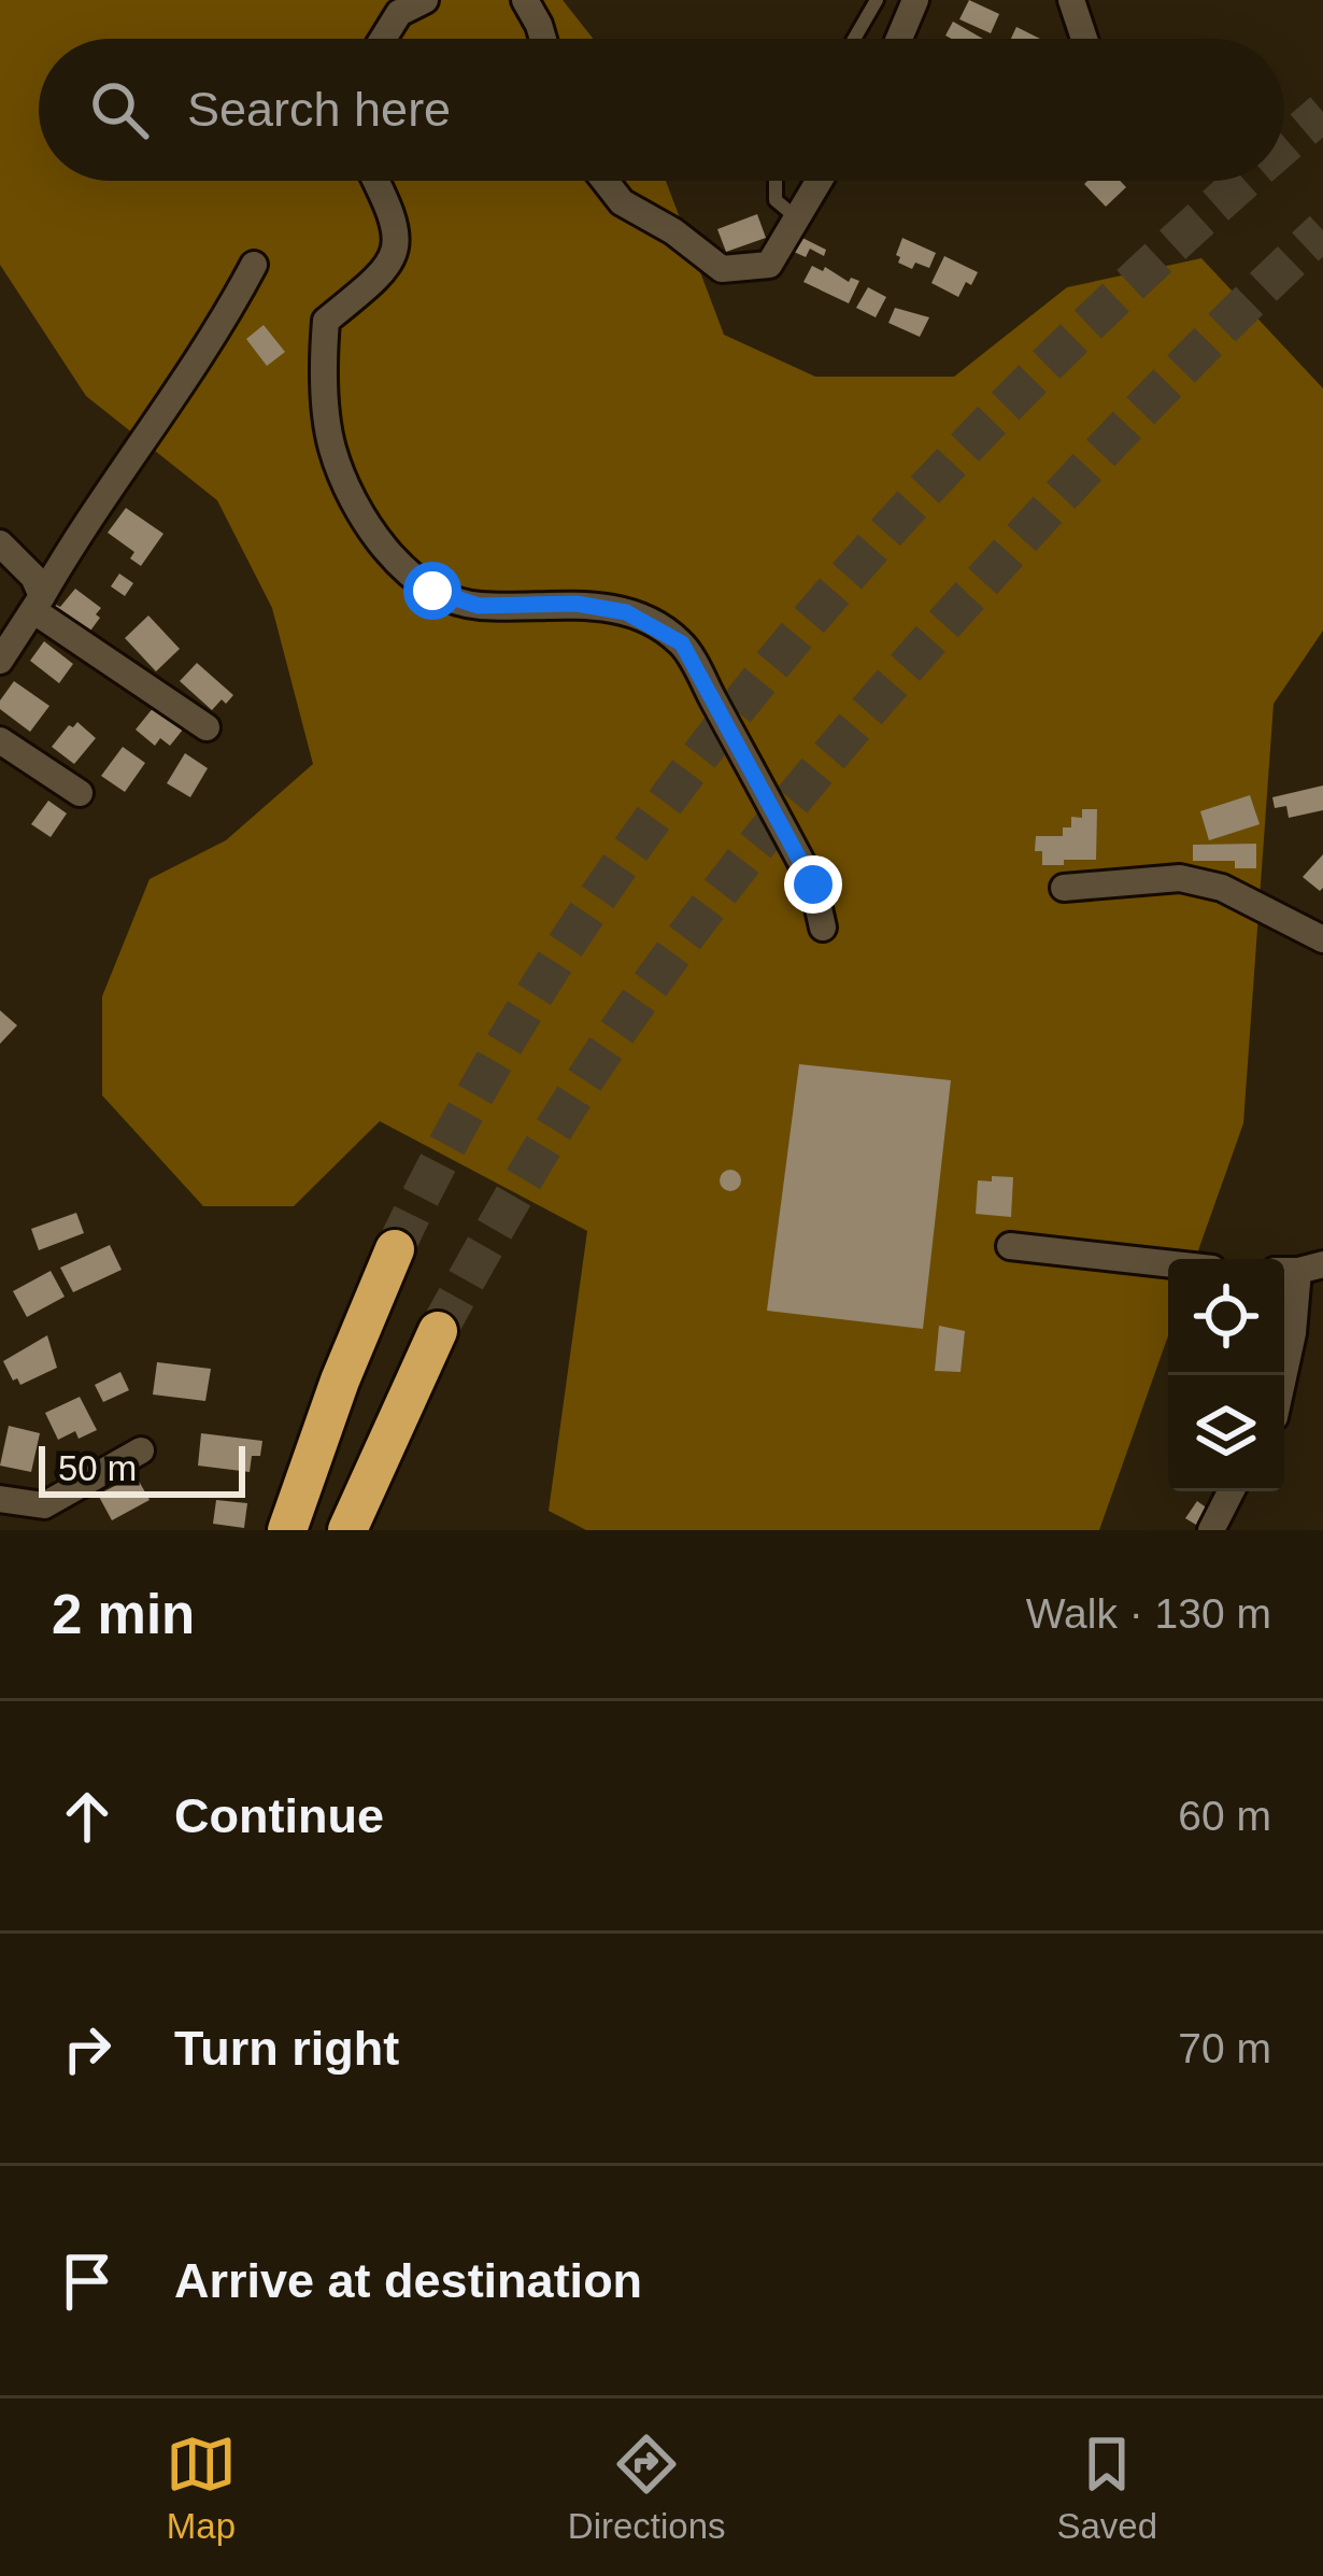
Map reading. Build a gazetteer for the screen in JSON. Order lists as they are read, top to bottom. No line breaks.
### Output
{"scale_bar":"50 m","page":{"search":"Search here","scale":"50 m","heading":["2 min","Walk · 130 m"],"list":[["Continue","60 m"],["Turn right","70 m"],"Arrive at destination"],"nav":["Map","Directions","Saved"]}}
